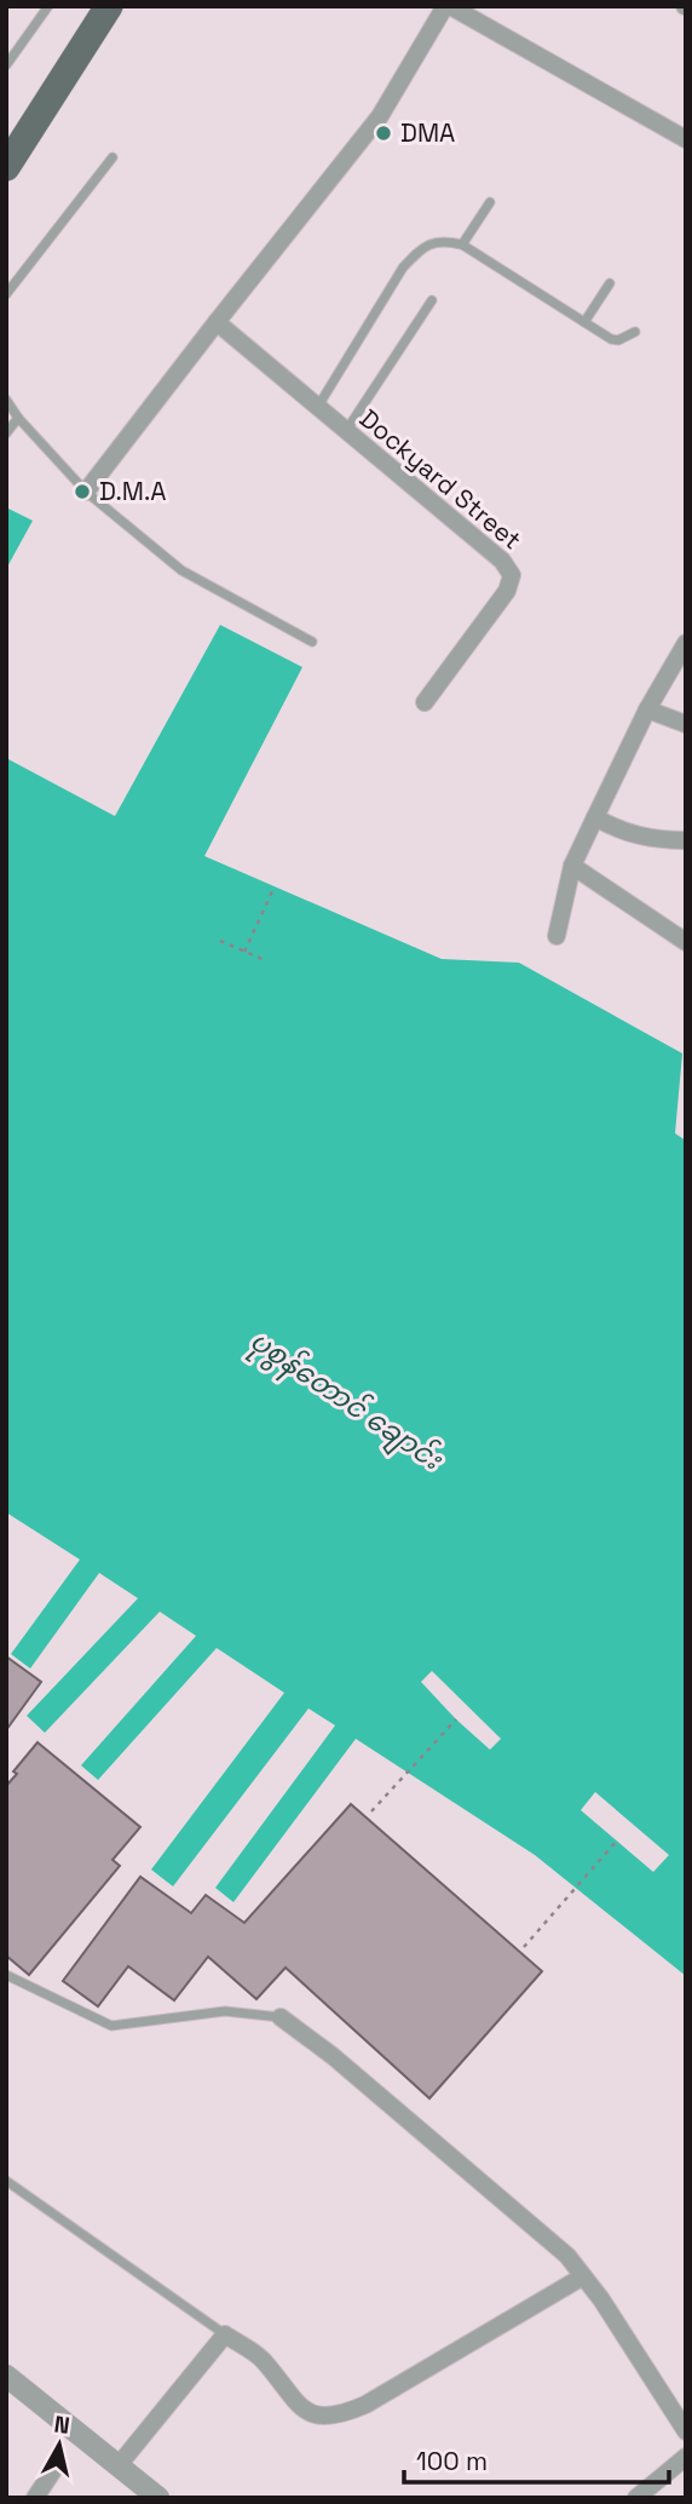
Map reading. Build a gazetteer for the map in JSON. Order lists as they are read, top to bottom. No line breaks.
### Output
{"streets":{"street":["Dockyard Street"]},"water":["ပုစွန်တောင် ချောင်း"],"places":["DMA","D.M.A"],"scale_bar":"100 m","north":"top"}
